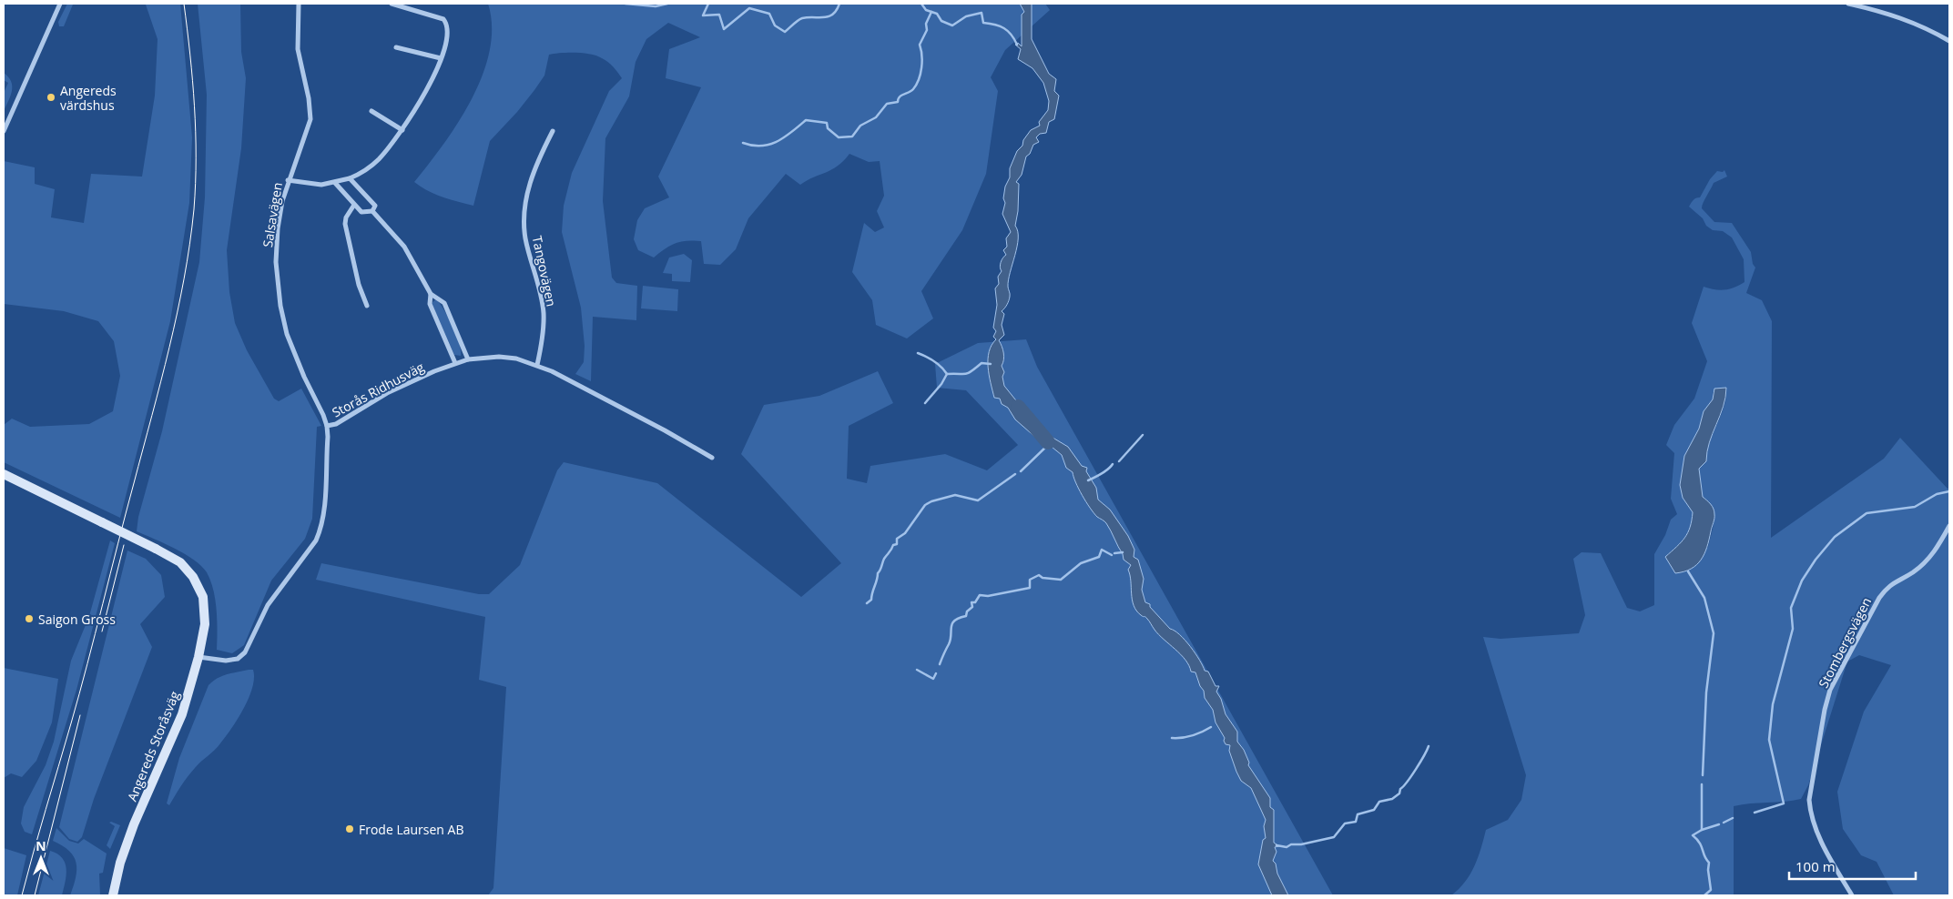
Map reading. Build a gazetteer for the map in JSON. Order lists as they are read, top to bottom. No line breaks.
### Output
{"streets":{"street":["Salsavägen","Tangovägen","Storås Ridhusväg","Stombergsvägen","Angereds Storåsväg"]},"crossings":[["Salsavägen","Storås Ridhusväg"],["Tangovägen","Storås Ridhusväg"],["Storås Ridhusväg","Angereds Storåsväg"]],"places":["Angereds värdshus","Saigon Gross","Frode Laursen AB"],"scale_bar":"100 m","north":"top"}
